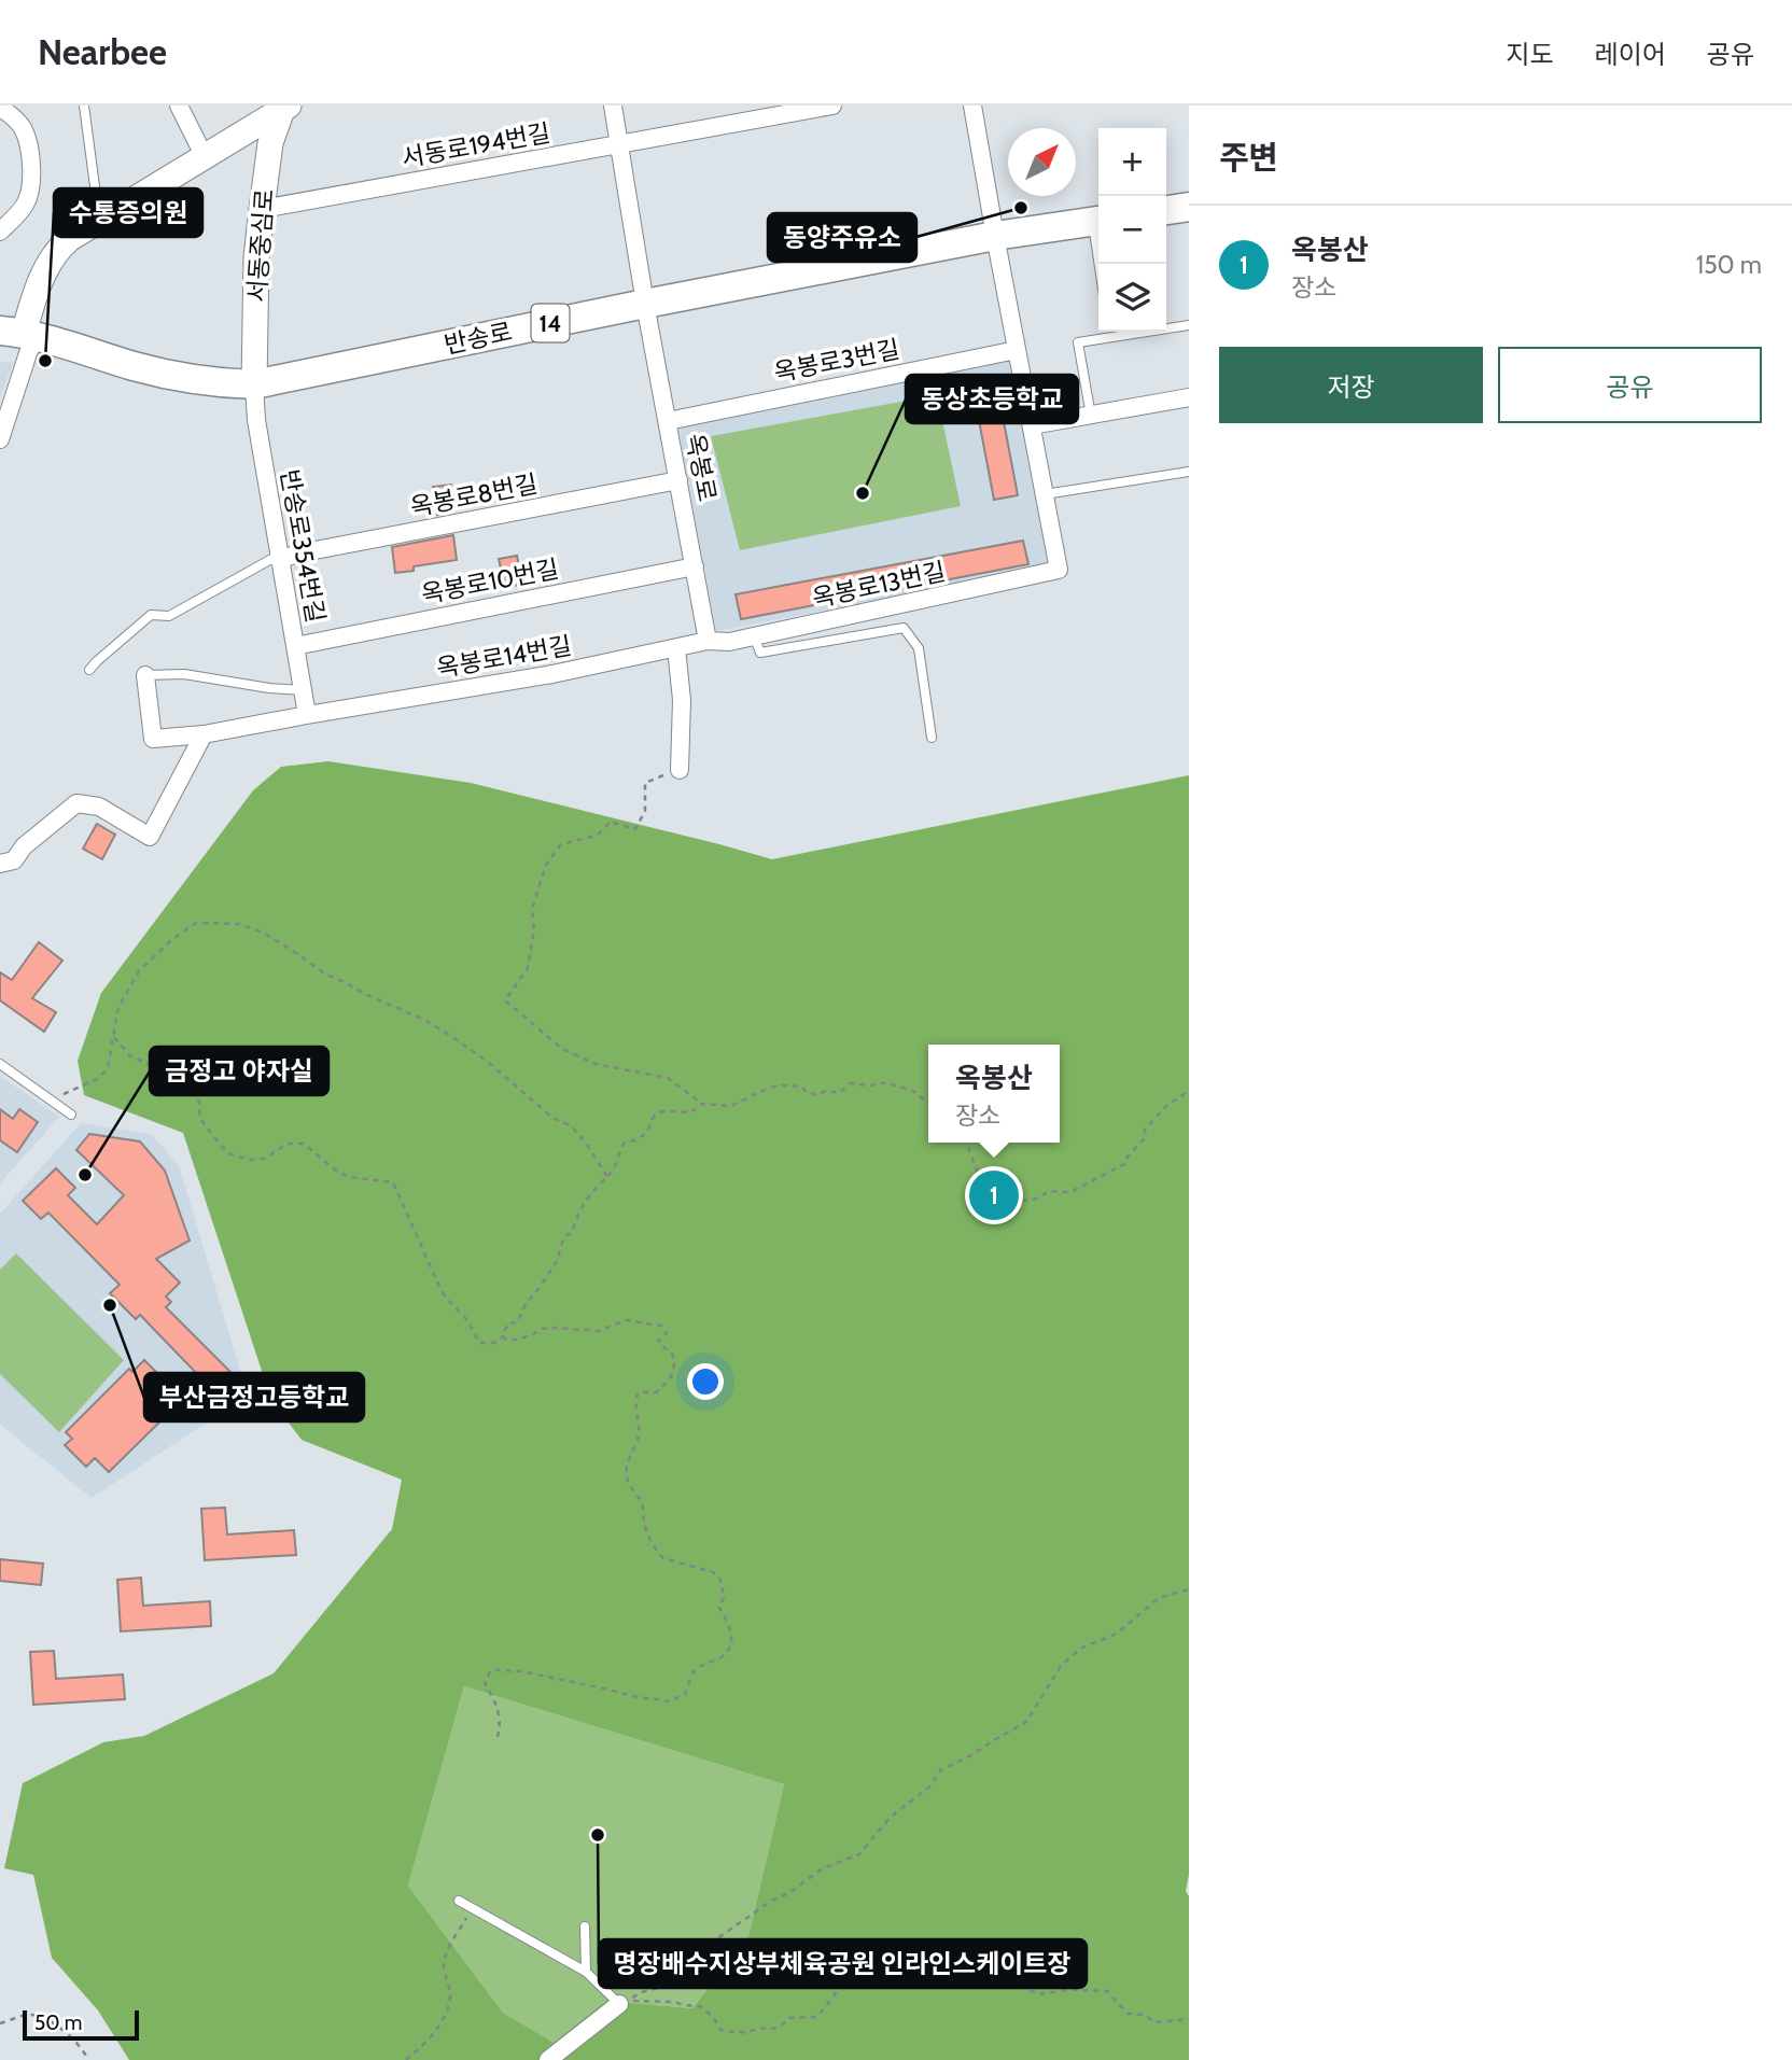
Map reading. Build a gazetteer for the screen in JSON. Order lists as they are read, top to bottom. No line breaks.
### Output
{"streets":{"main road":["서동중심로","14","반송로"],"street":["서동로194번길","옥봉로3번길","옥봉로","옥봉로8번길","반송로354번길","옥봉로10번길","옥봉로13번길","옥봉로14번길"]},"crossings":[["서동로194번길","서동중심로"],["서동로194번길","옥봉로"],["서동중심로","반송로"],["서동중심로","반송로354번길"],["반송로","옥봉로"],["반송로","반송로354번길"],["옥봉로3번길","옥봉로"],["옥봉로","옥봉로8번길"],["옥봉로","옥봉로10번길"],["옥봉로","옥봉로13번길"],["옥봉로","옥봉로14번길"],["옥봉로8번길","반송로354번길"],["반송로354번길","옥봉로10번길"],["반송로354번길","옥봉로14번길"],["옥봉로13번길","옥봉로14번길"]],"places":["동양주유소","수통증의원","동상초등학교","금정고 야자실","부산금정고등학교","명장배수지상부체육공원 인라인스케이트장"],"scale_bar":"50 m","north":"top right","page":{"header":"Nearbee","nav":["지도","레이어","공유"],"heading":"주변","map_buttons":["+","−"],"list":[{"mark":"1","name":"옥봉산","note":"장소","value":"150 m"}],"buttons":["저장","공유"],"popup":["옥봉산","장소"],"pins":"1","scale":"50 m"}}
